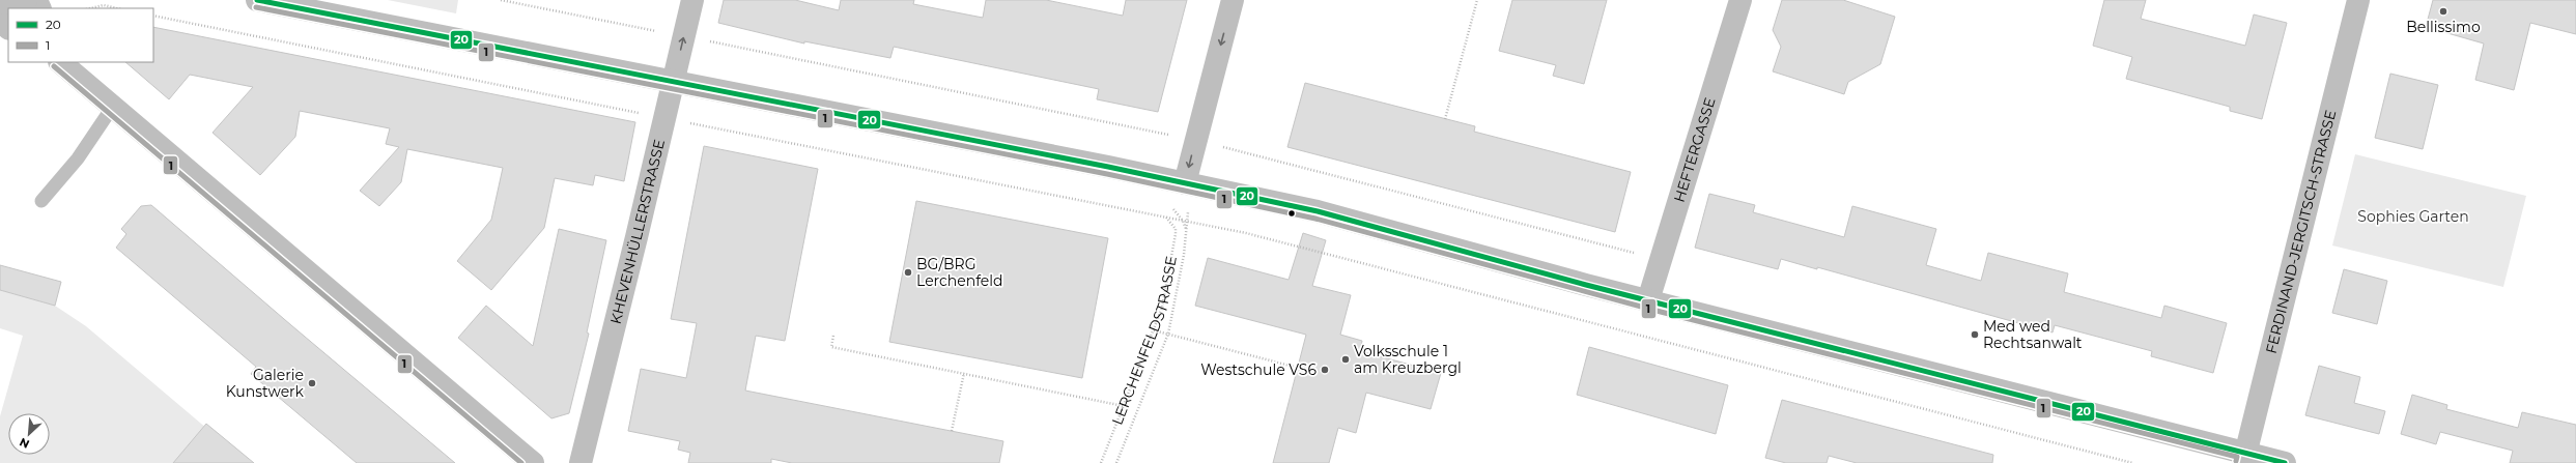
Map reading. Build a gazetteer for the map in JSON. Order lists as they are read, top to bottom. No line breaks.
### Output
{"streets":{"street":["HEFTERGASSE","KHEVENHÜLLERSTRASSE","FERDINAND-JERGITSCH-STRASSE"],"path":["LERCHENFELDSTRASSE"]},"parks":["Sophies Garten"],"places":["Bellissimo","BG/BRG Lerchenfeld","Med wed Rechtsanwalt","Volksschule 1 am Kreuzbergl","Westschule VS6","Galerie Kunstwerk"],"lines":["transit line 20","transit line 1"],"legend":["20","1"],"north":"bottom left"}
